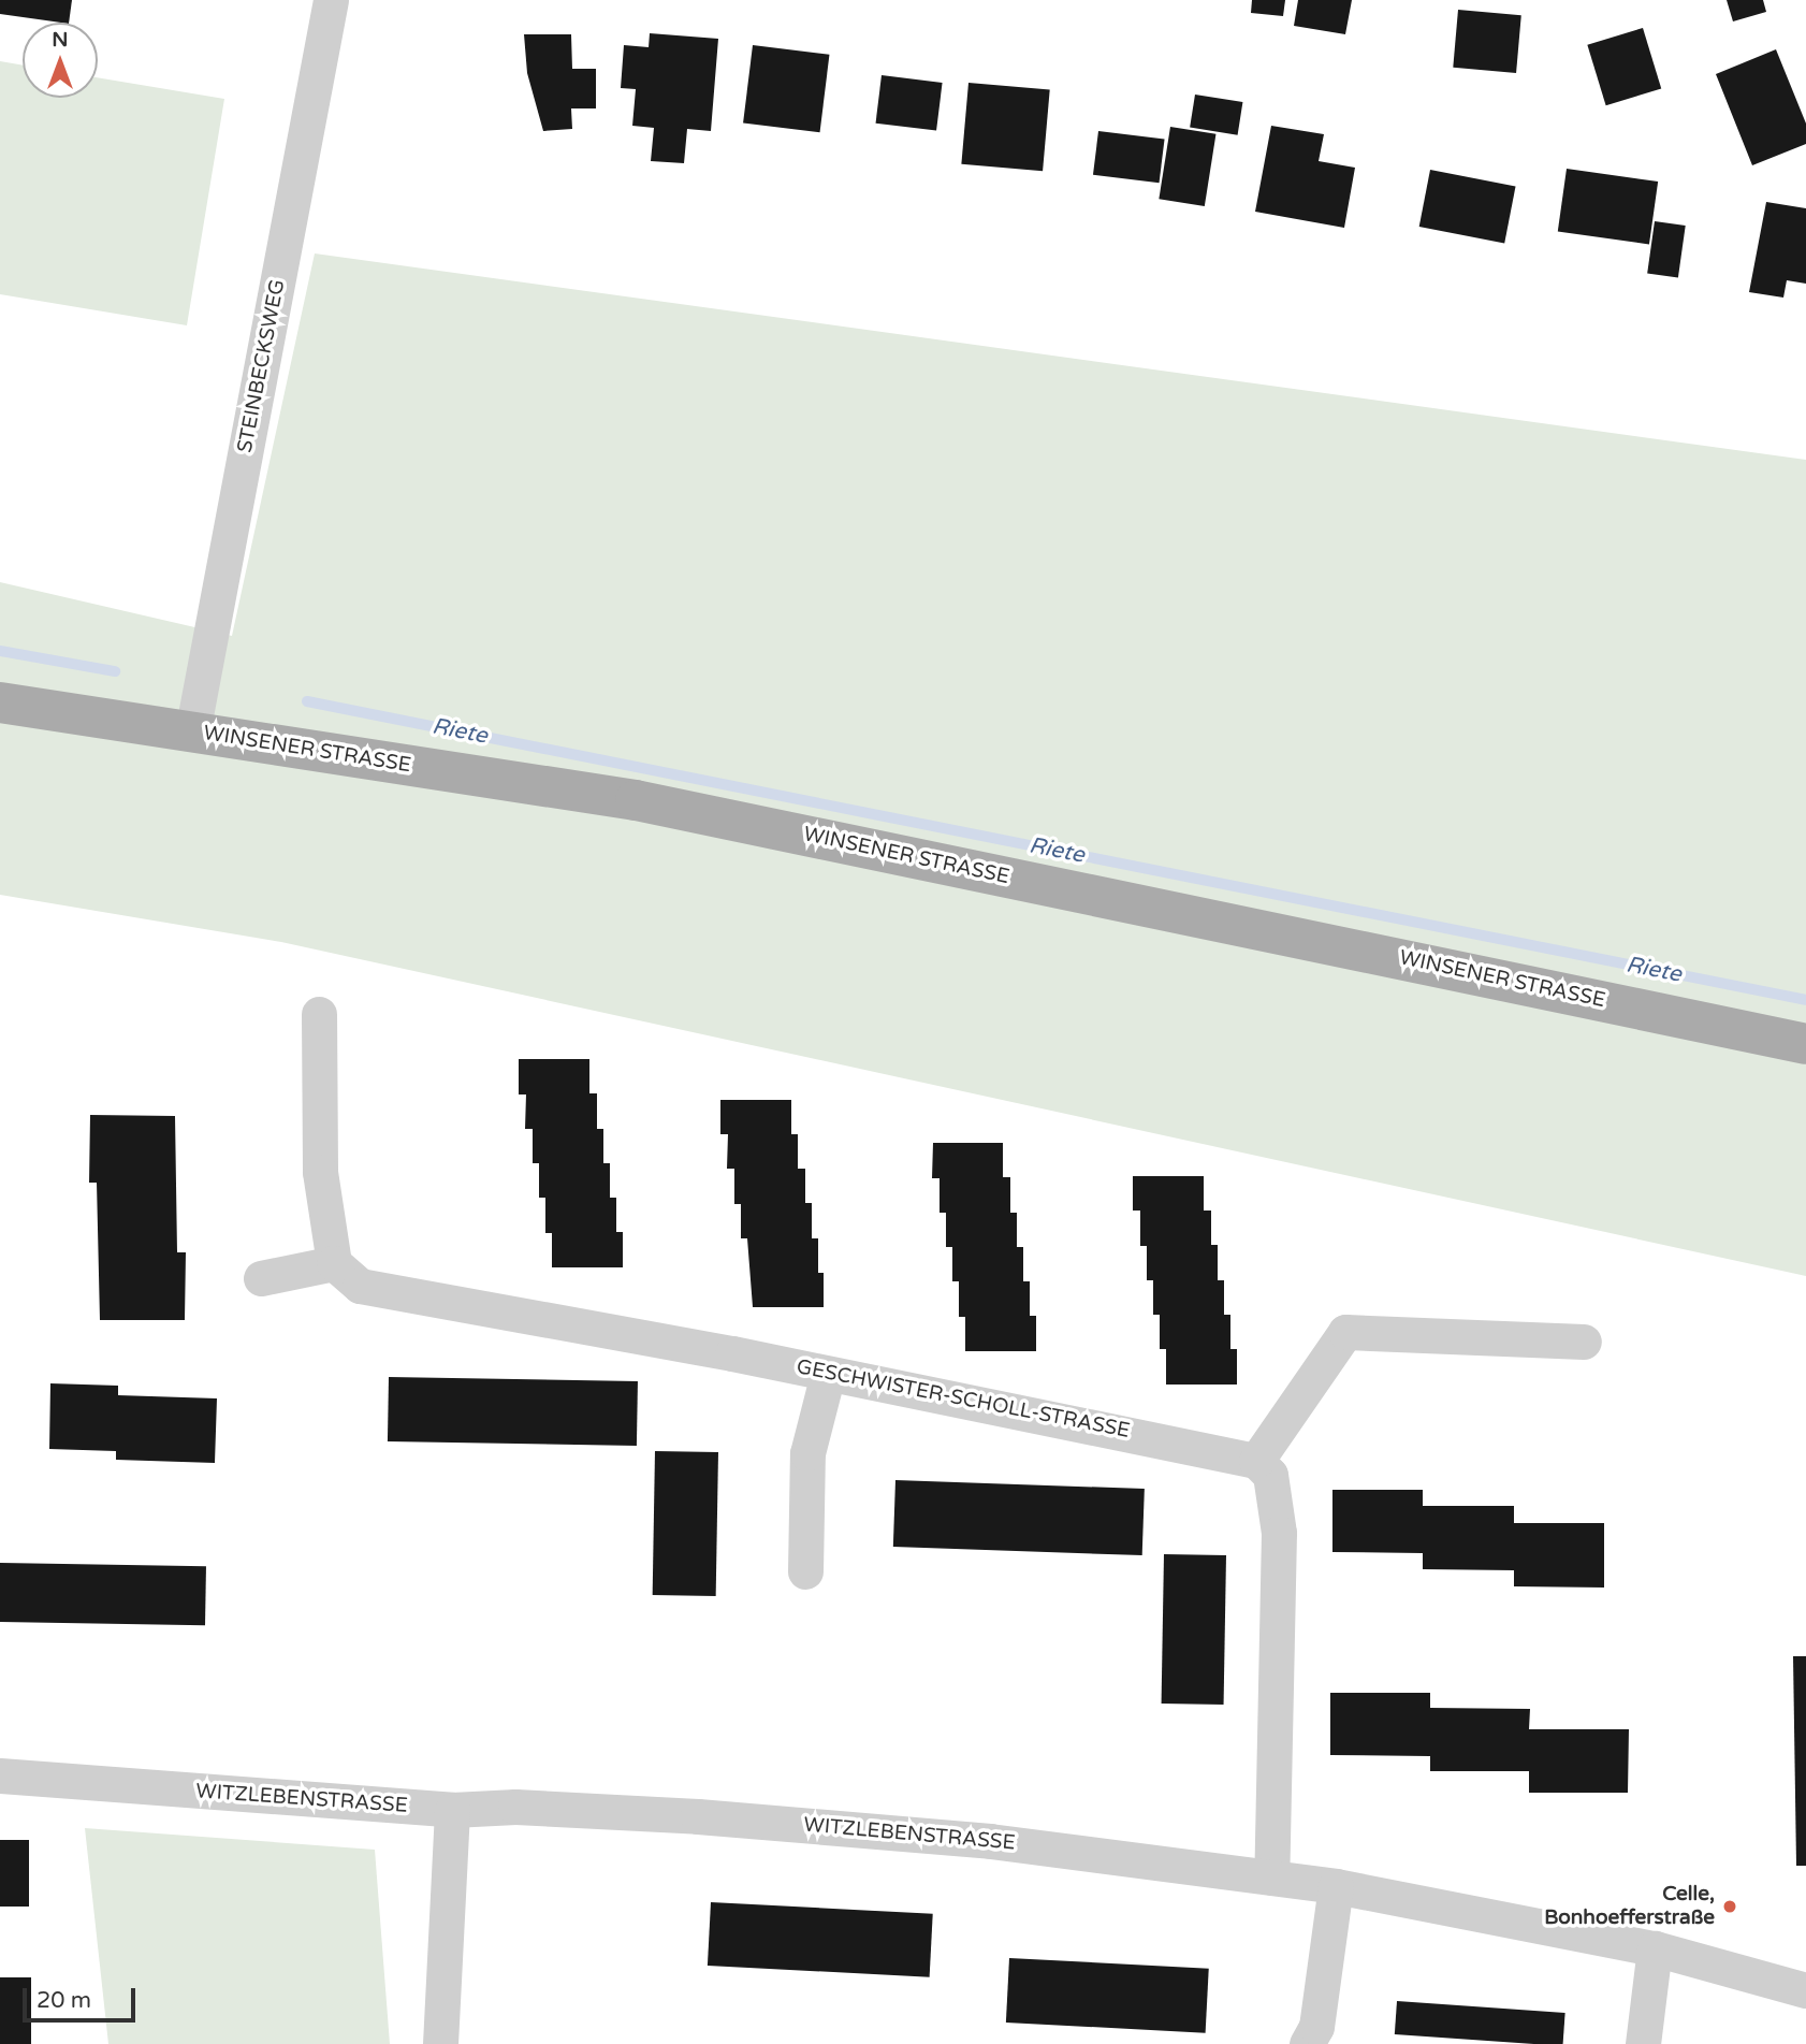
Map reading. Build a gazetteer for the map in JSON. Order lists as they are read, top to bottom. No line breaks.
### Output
{"streets":{"main road":["WINSENER STRASSE"],"street":["STEINBECKSWEG","GESCHWISTER-SCHOLL-STRASSE","WITZLEBENSTRASSE"]},"crossings":[["STEINBECKSWEG","WINSENER STRASSE"]],"water":["Riete"],"places":["Celle, Bonhoefferstraße"],"scale_bar":"20 m","north":"top"}
